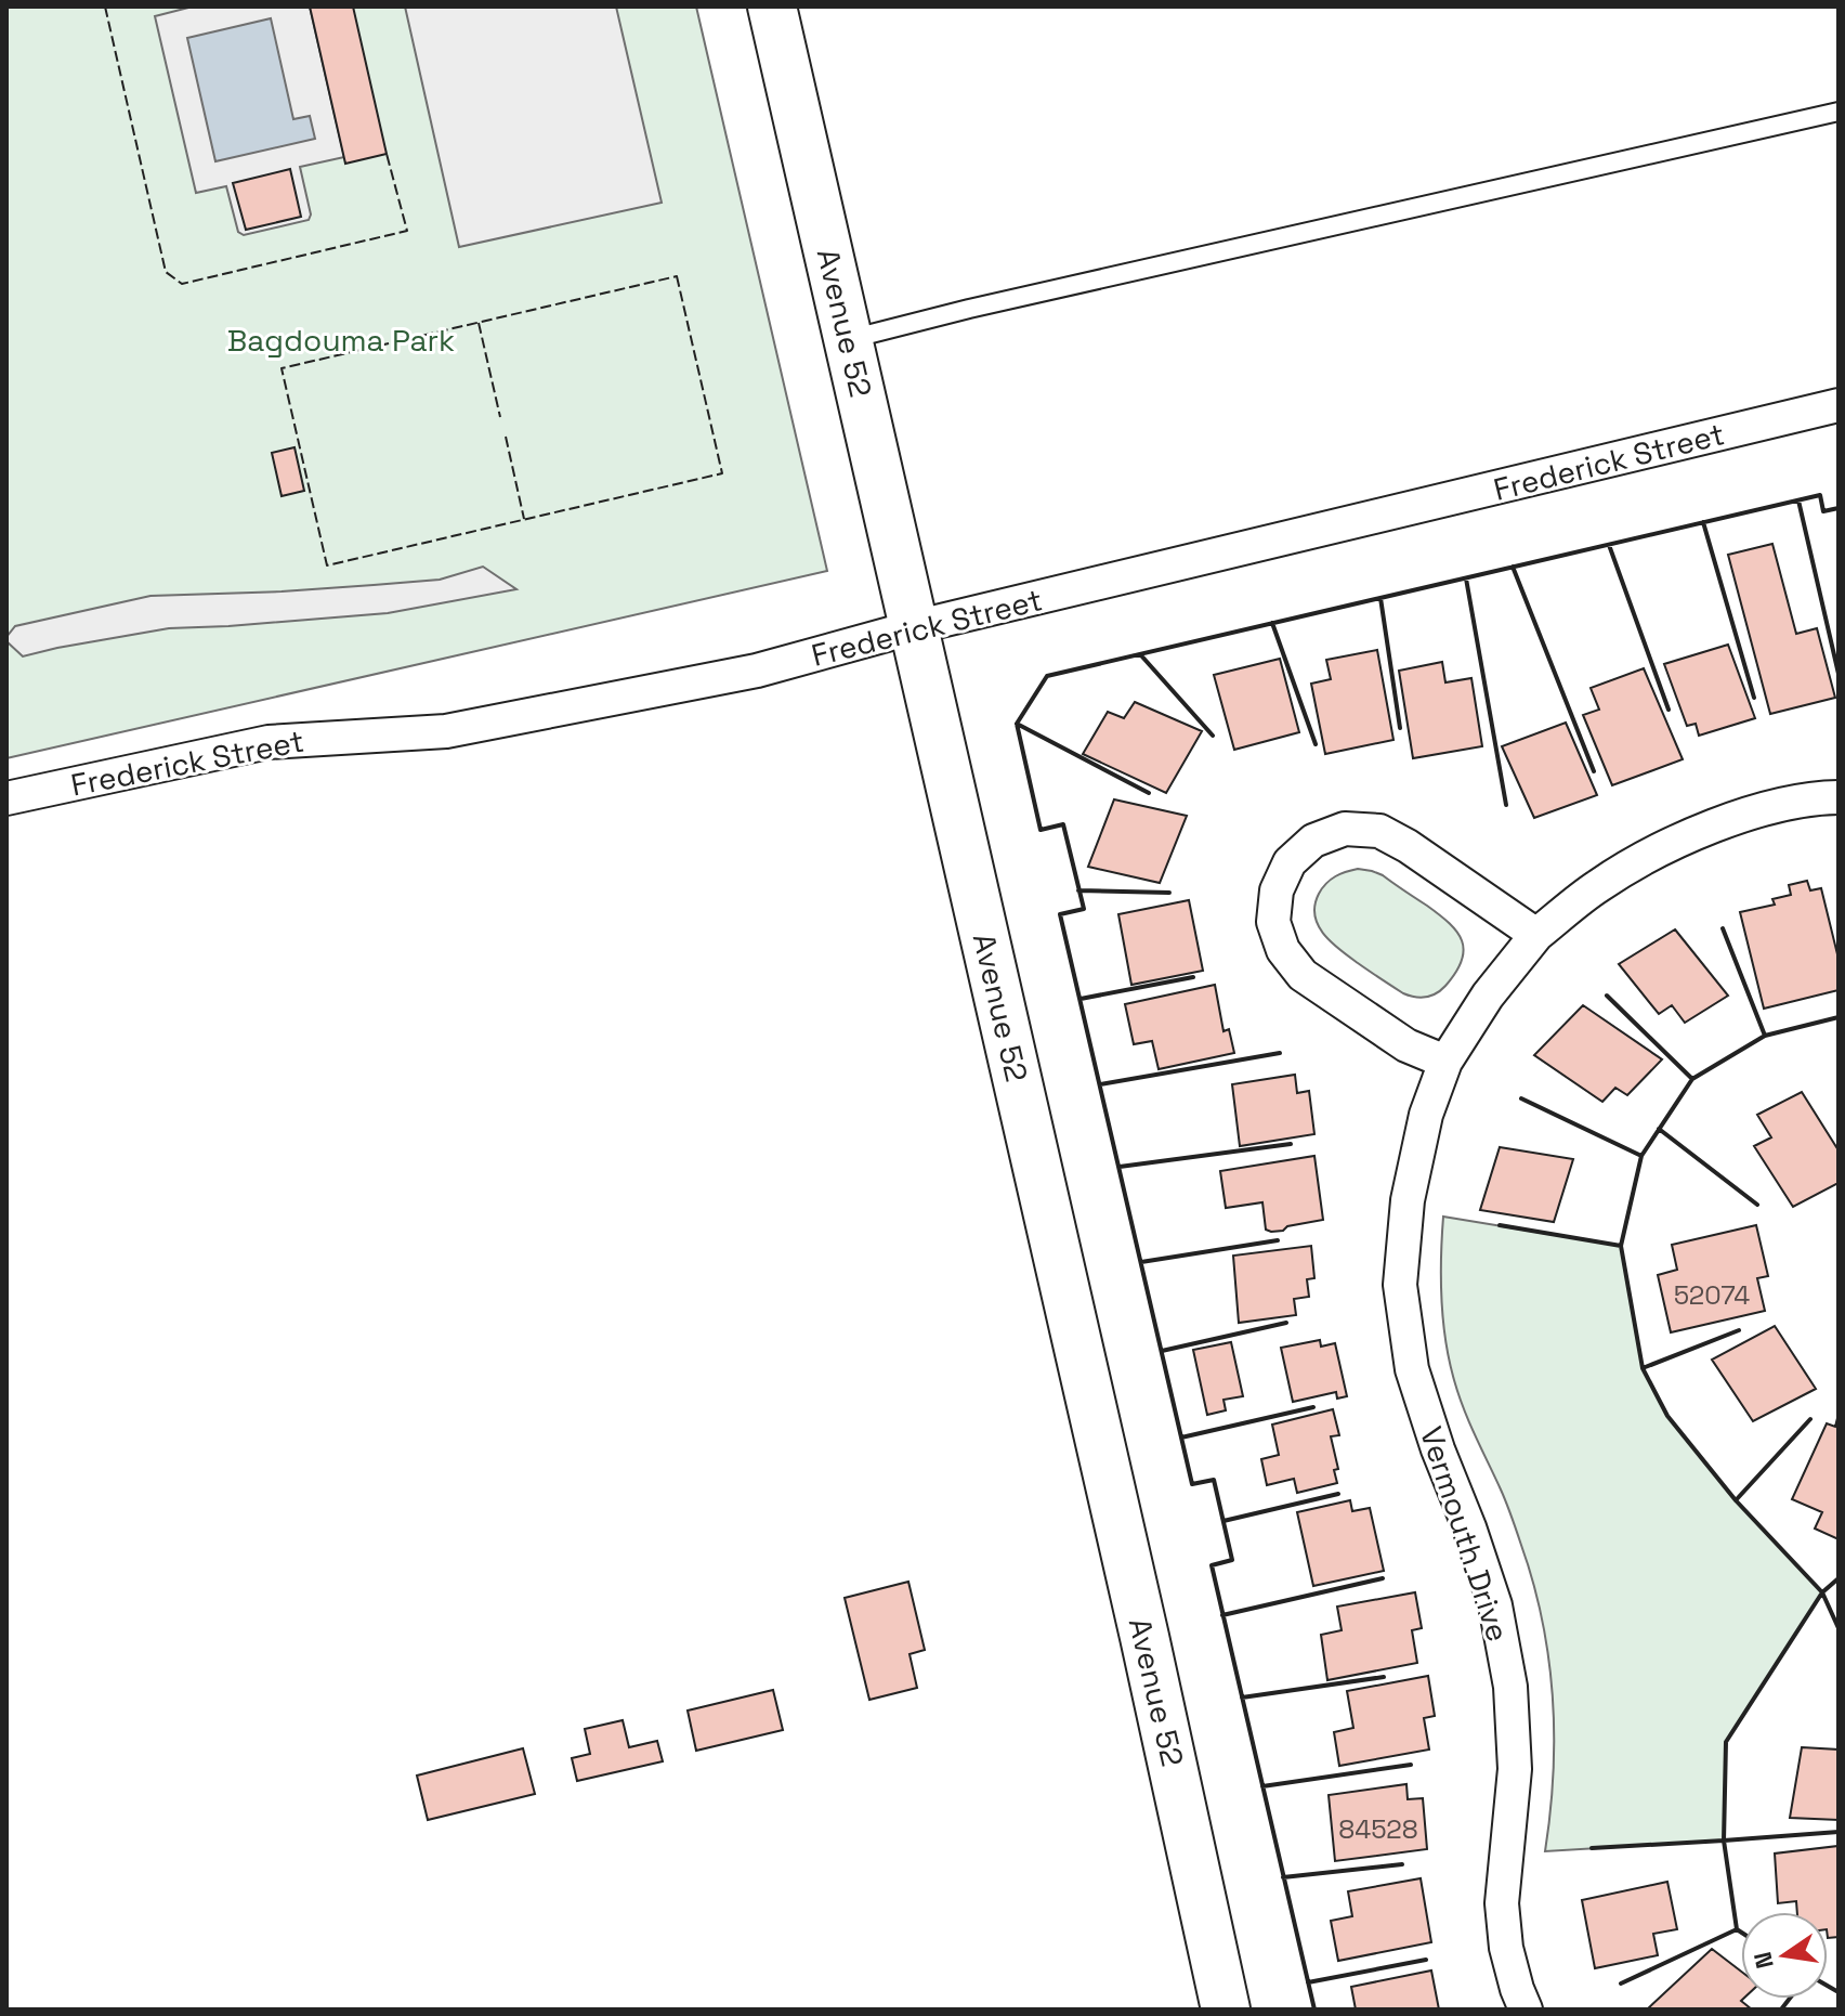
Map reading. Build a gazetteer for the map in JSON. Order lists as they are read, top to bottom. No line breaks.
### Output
{"streets":{"main road":["Avenue 52"],"street":["Frederick Street","Vermouth Drive"]},"crossings":[["Avenue 52","Frederick Street"]],"parks":["Bagdouma Park"],"house_numbers":["52074","84528"],"north":"left"}
